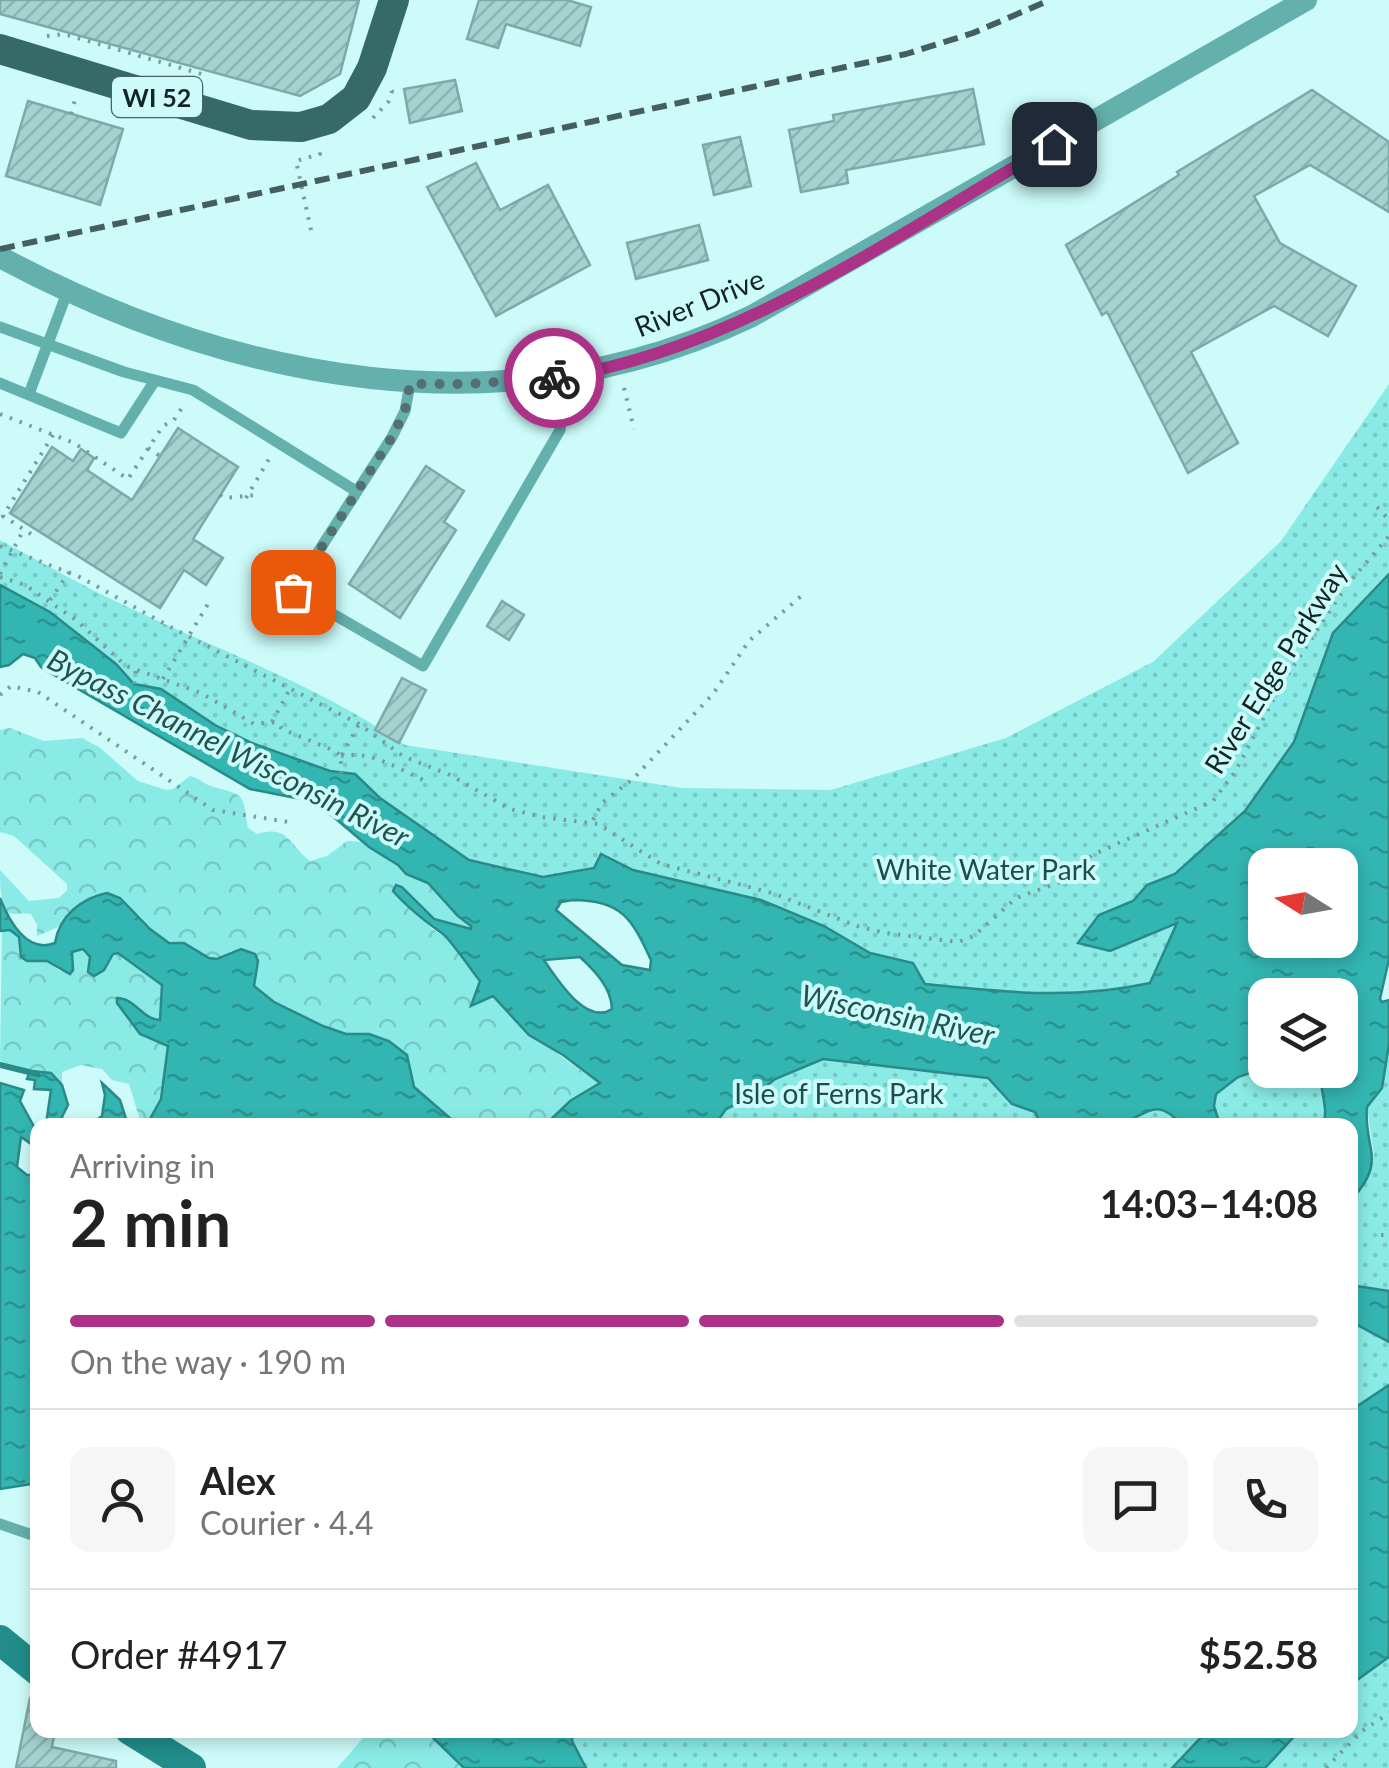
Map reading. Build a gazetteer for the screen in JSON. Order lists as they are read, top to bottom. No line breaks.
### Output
{"streets":{"main road":["WI 52"],"street":["River Drive"],"path":["River Edge Parkway"]},"water":["Bypass Channel Wisconsin River","Wisconsin River"],"parks":["White Water Park","Isle of Ferns Park"],"north":"left","page":{"heading":["2 min","Arriving in","14:03–14:08"],"panel":["Alex","Courier · 4.4","Order #4917","$52.58"],"bar":"On the way · 190 m"}}
